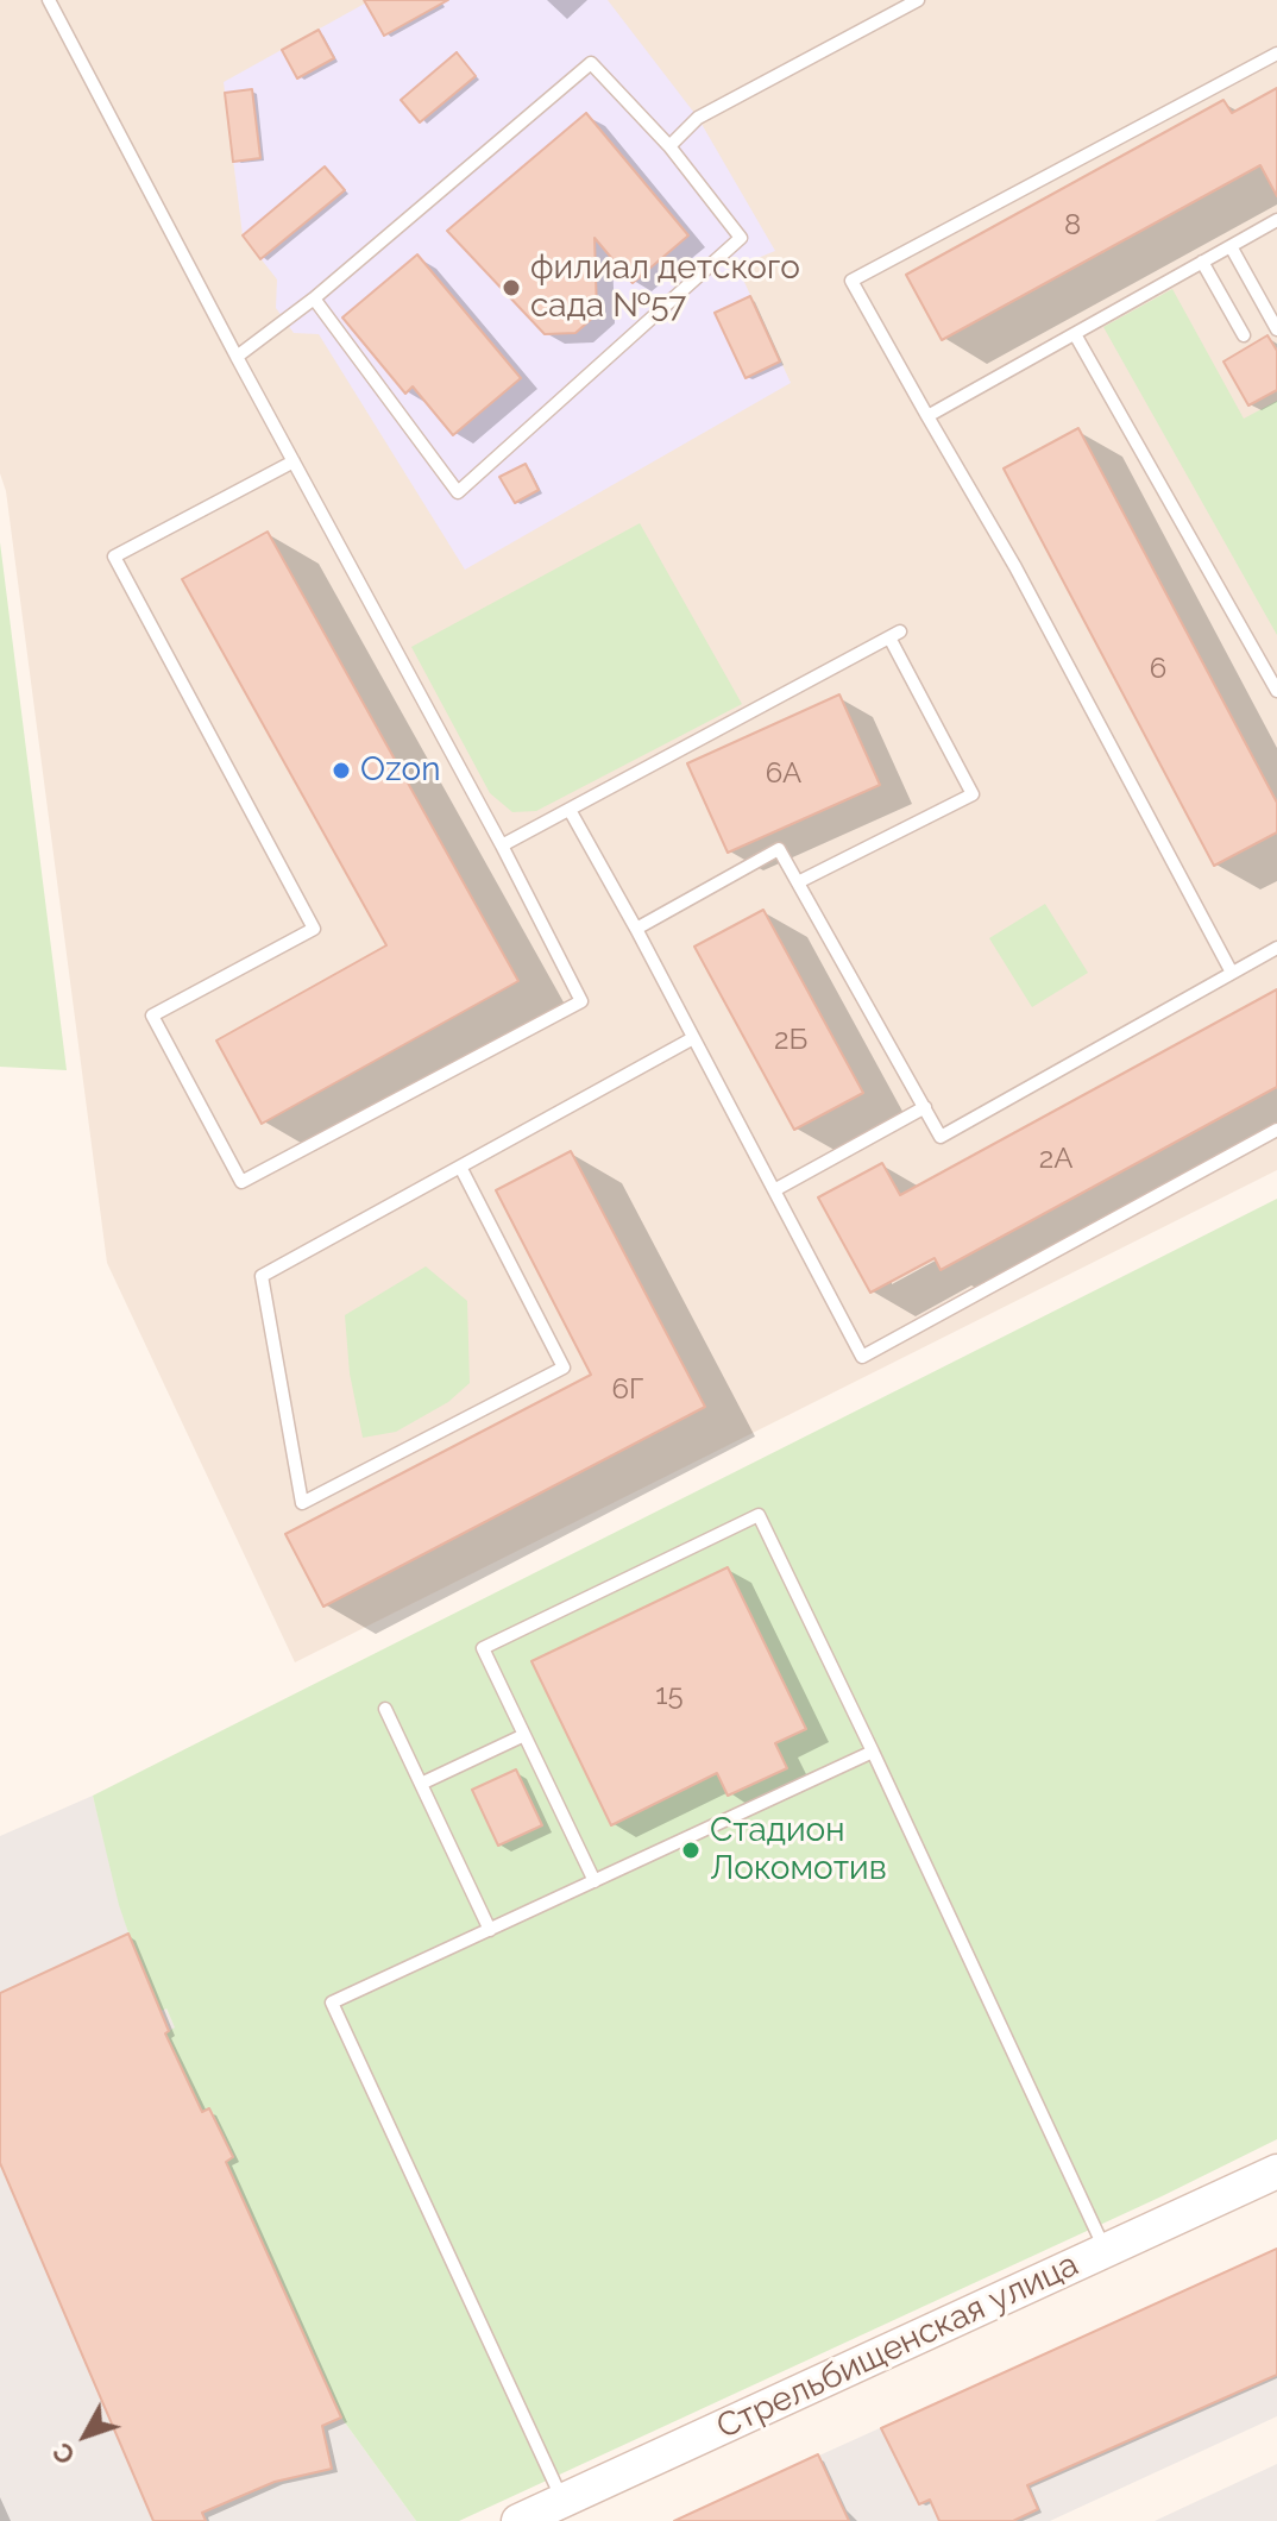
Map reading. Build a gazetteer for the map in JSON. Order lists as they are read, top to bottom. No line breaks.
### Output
{"streets":{"main road":["Стрельбищенская улица"]},"places":["филиал детского сада №57","Ozon","Стадион Локомотив"],"house_numbers":["8","6","6А","2Б","2А","6Г","15"],"north":"bottom left"}
